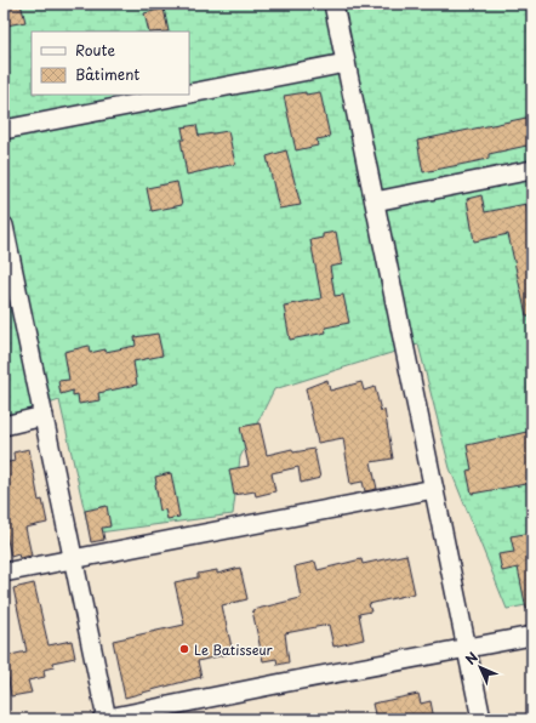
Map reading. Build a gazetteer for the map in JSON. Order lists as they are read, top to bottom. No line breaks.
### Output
{"places":["Le Batisseur"],"legend":["Route","Bâtiment"],"north":"top left"}
